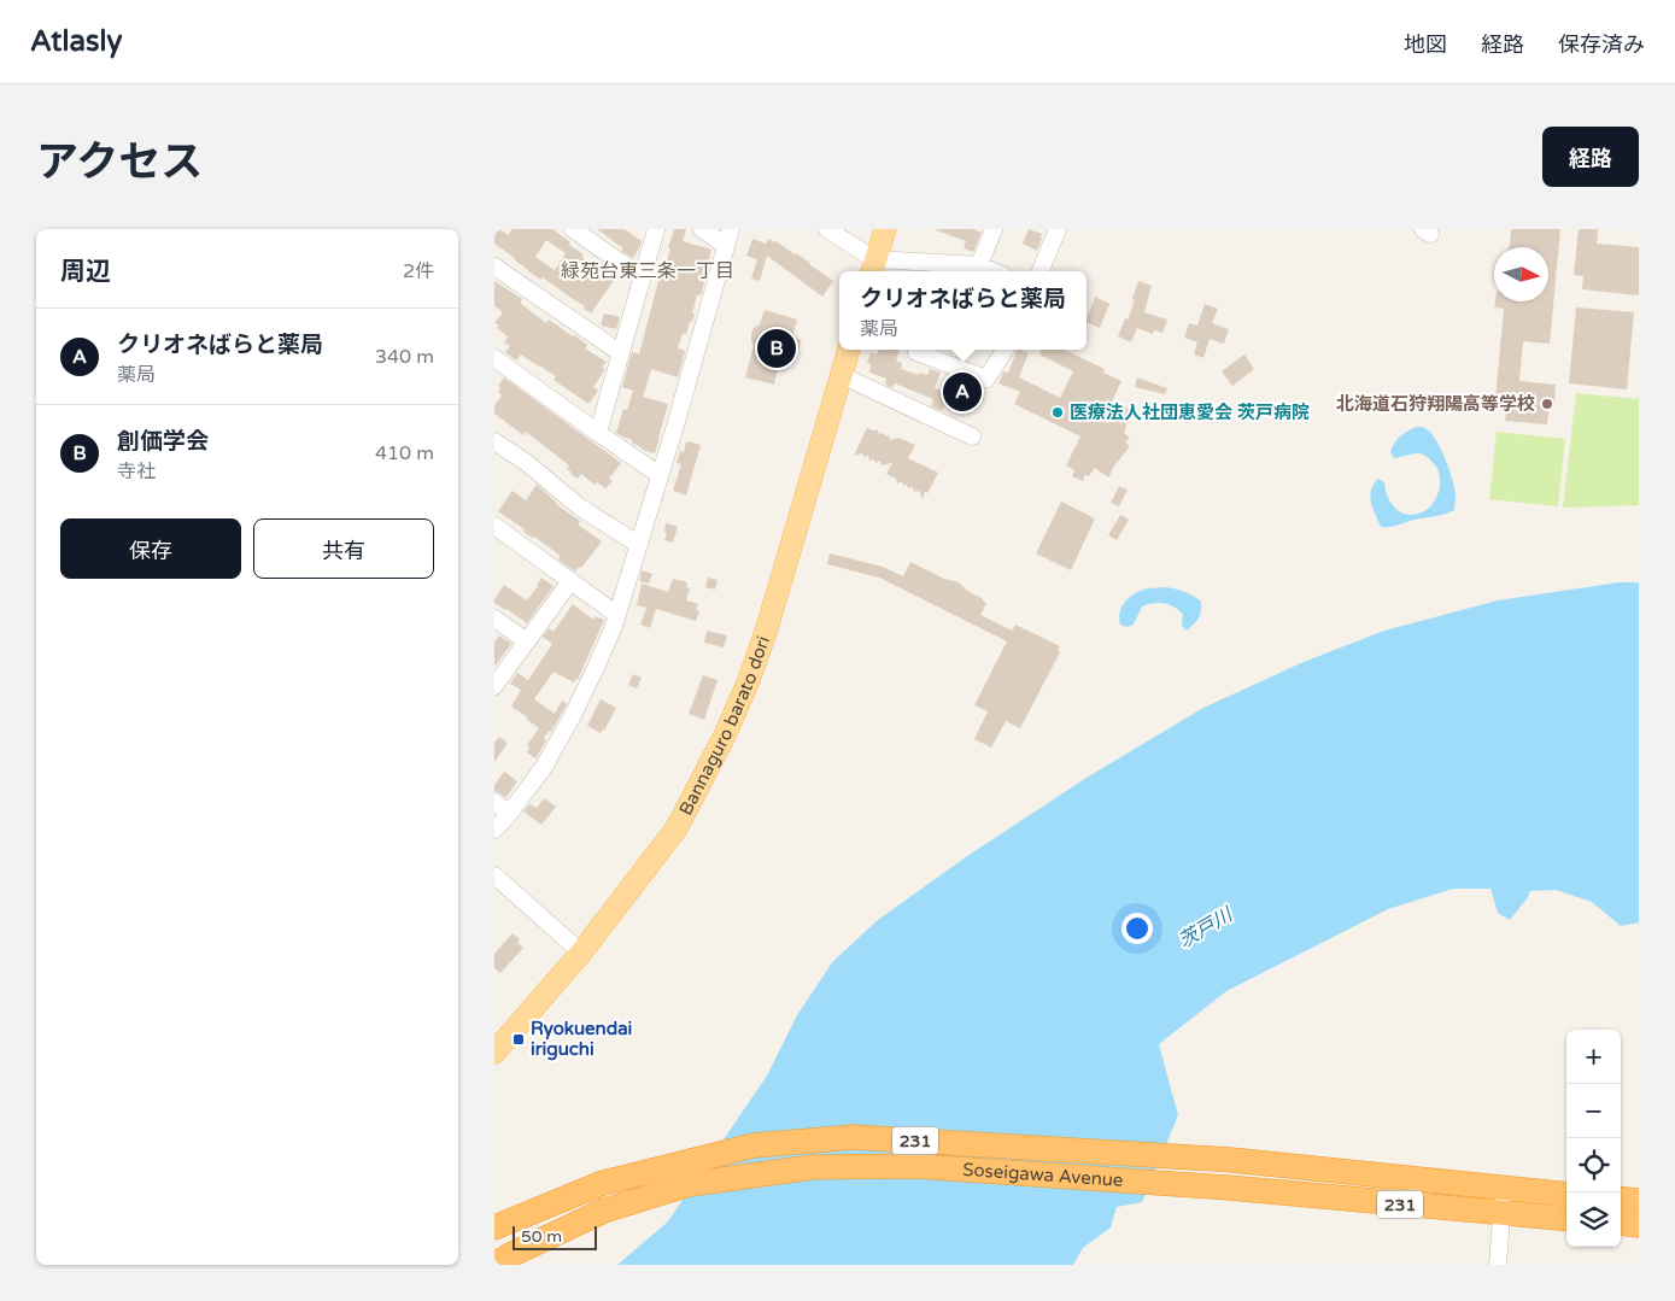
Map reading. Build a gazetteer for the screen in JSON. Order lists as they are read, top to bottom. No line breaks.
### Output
{"streets":{"highway":["231","Soseigawa Avenue"],"main road":["Bannaguro barato dori"]},"districts":["緑苑台東三条一丁目"],"water":["茨戸川"],"places":{"other":["北海道石狩翔陽高等学校","医療法人社団恵愛会 茨戸病院"],"transit":["Ryokuendai iriguchi"]},"scale_bar":"50 m","north":"right","page":{"header":"Atlasly","nav":["地図","経路","保存済み"],"title":"アクセス","buttons":["経路",["保存","共有"]],"heading":["周辺","2件"],"popup":["クリオネばらと薬局","薬局"],"list":[{"mark":"A","name":"クリオネばらと薬局","note":"薬局","value":"340 m"},{"mark":"B","name":"創価学会","note":"寺社","value":"410 m"}],"pins":["B","A"],"map_buttons":["+","−"],"scale":"50 m"}}
